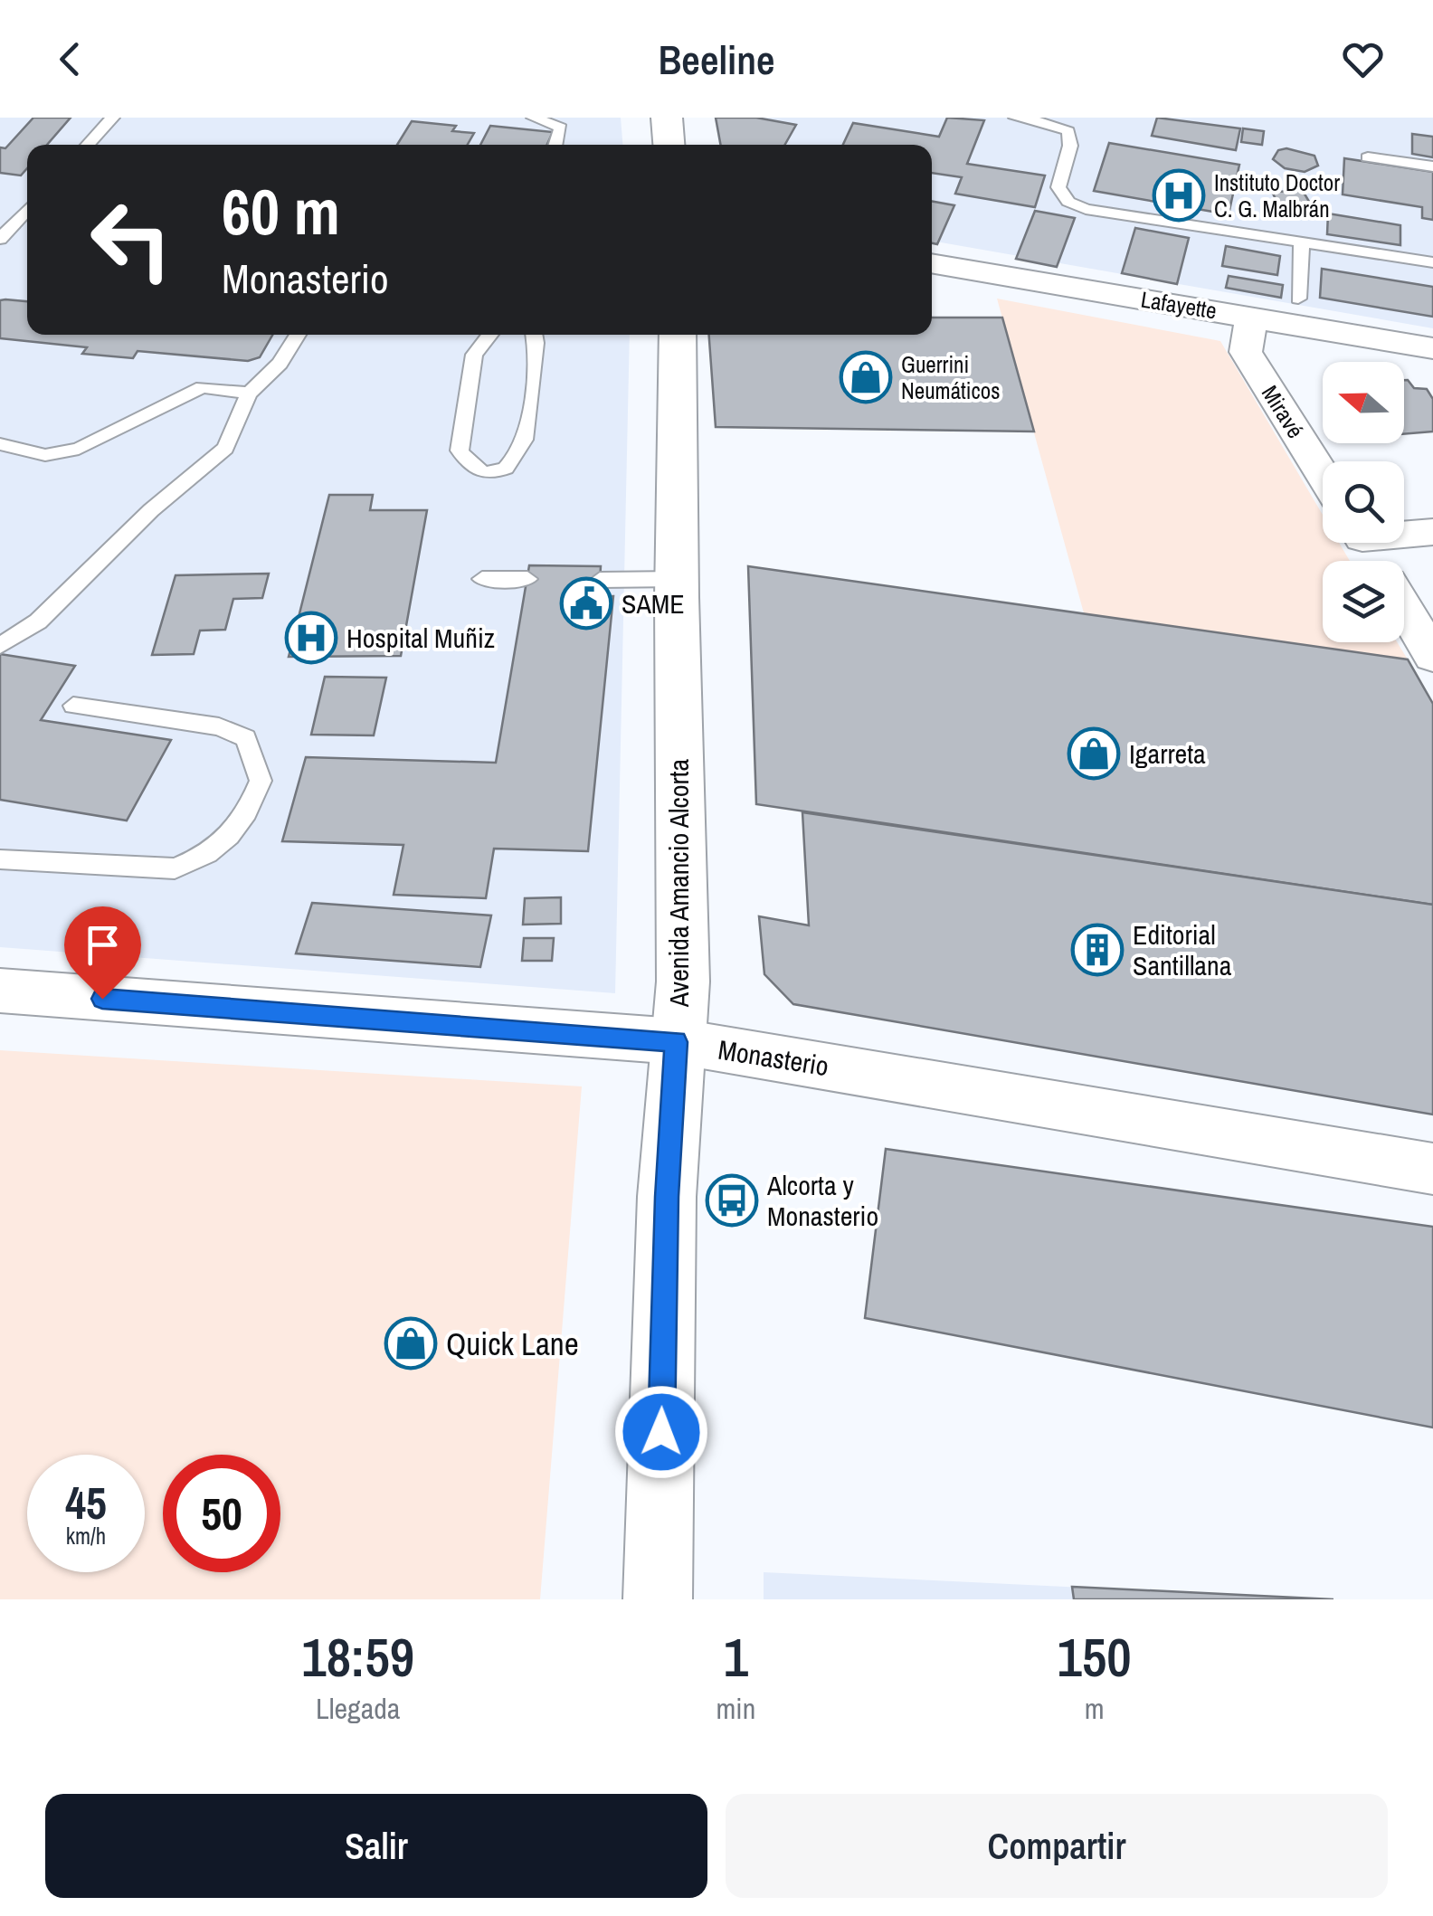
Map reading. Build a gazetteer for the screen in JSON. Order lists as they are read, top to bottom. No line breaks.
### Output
{"streets":{"main road":["Avenida Amancio Alcorta"],"street":["Lafayette","Miravé","Monasterio"]},"crossings":[["Lafayette","Miravé"],["Avenida Amancio Alcorta","Monasterio"]],"places":{"hospital":["Instituto Doctor C. G. Malbrán","Hospital Muñiz"],"shop":["Guerrini Neumáticos","Igarreta","Quick Lane"],"public building":["SAME"],"building":["Editorial Santillana"],"bus stop":["Alcorta y Monasterio"]},"north":"left","page":{"header":"Beeline","turn":["60 m","Monasterio"],"speed":"45 km/h","limit":"50","eta":["18:59","Llegada","1","min","150","m"],"buttons":["Salir","Compartir"]}}
